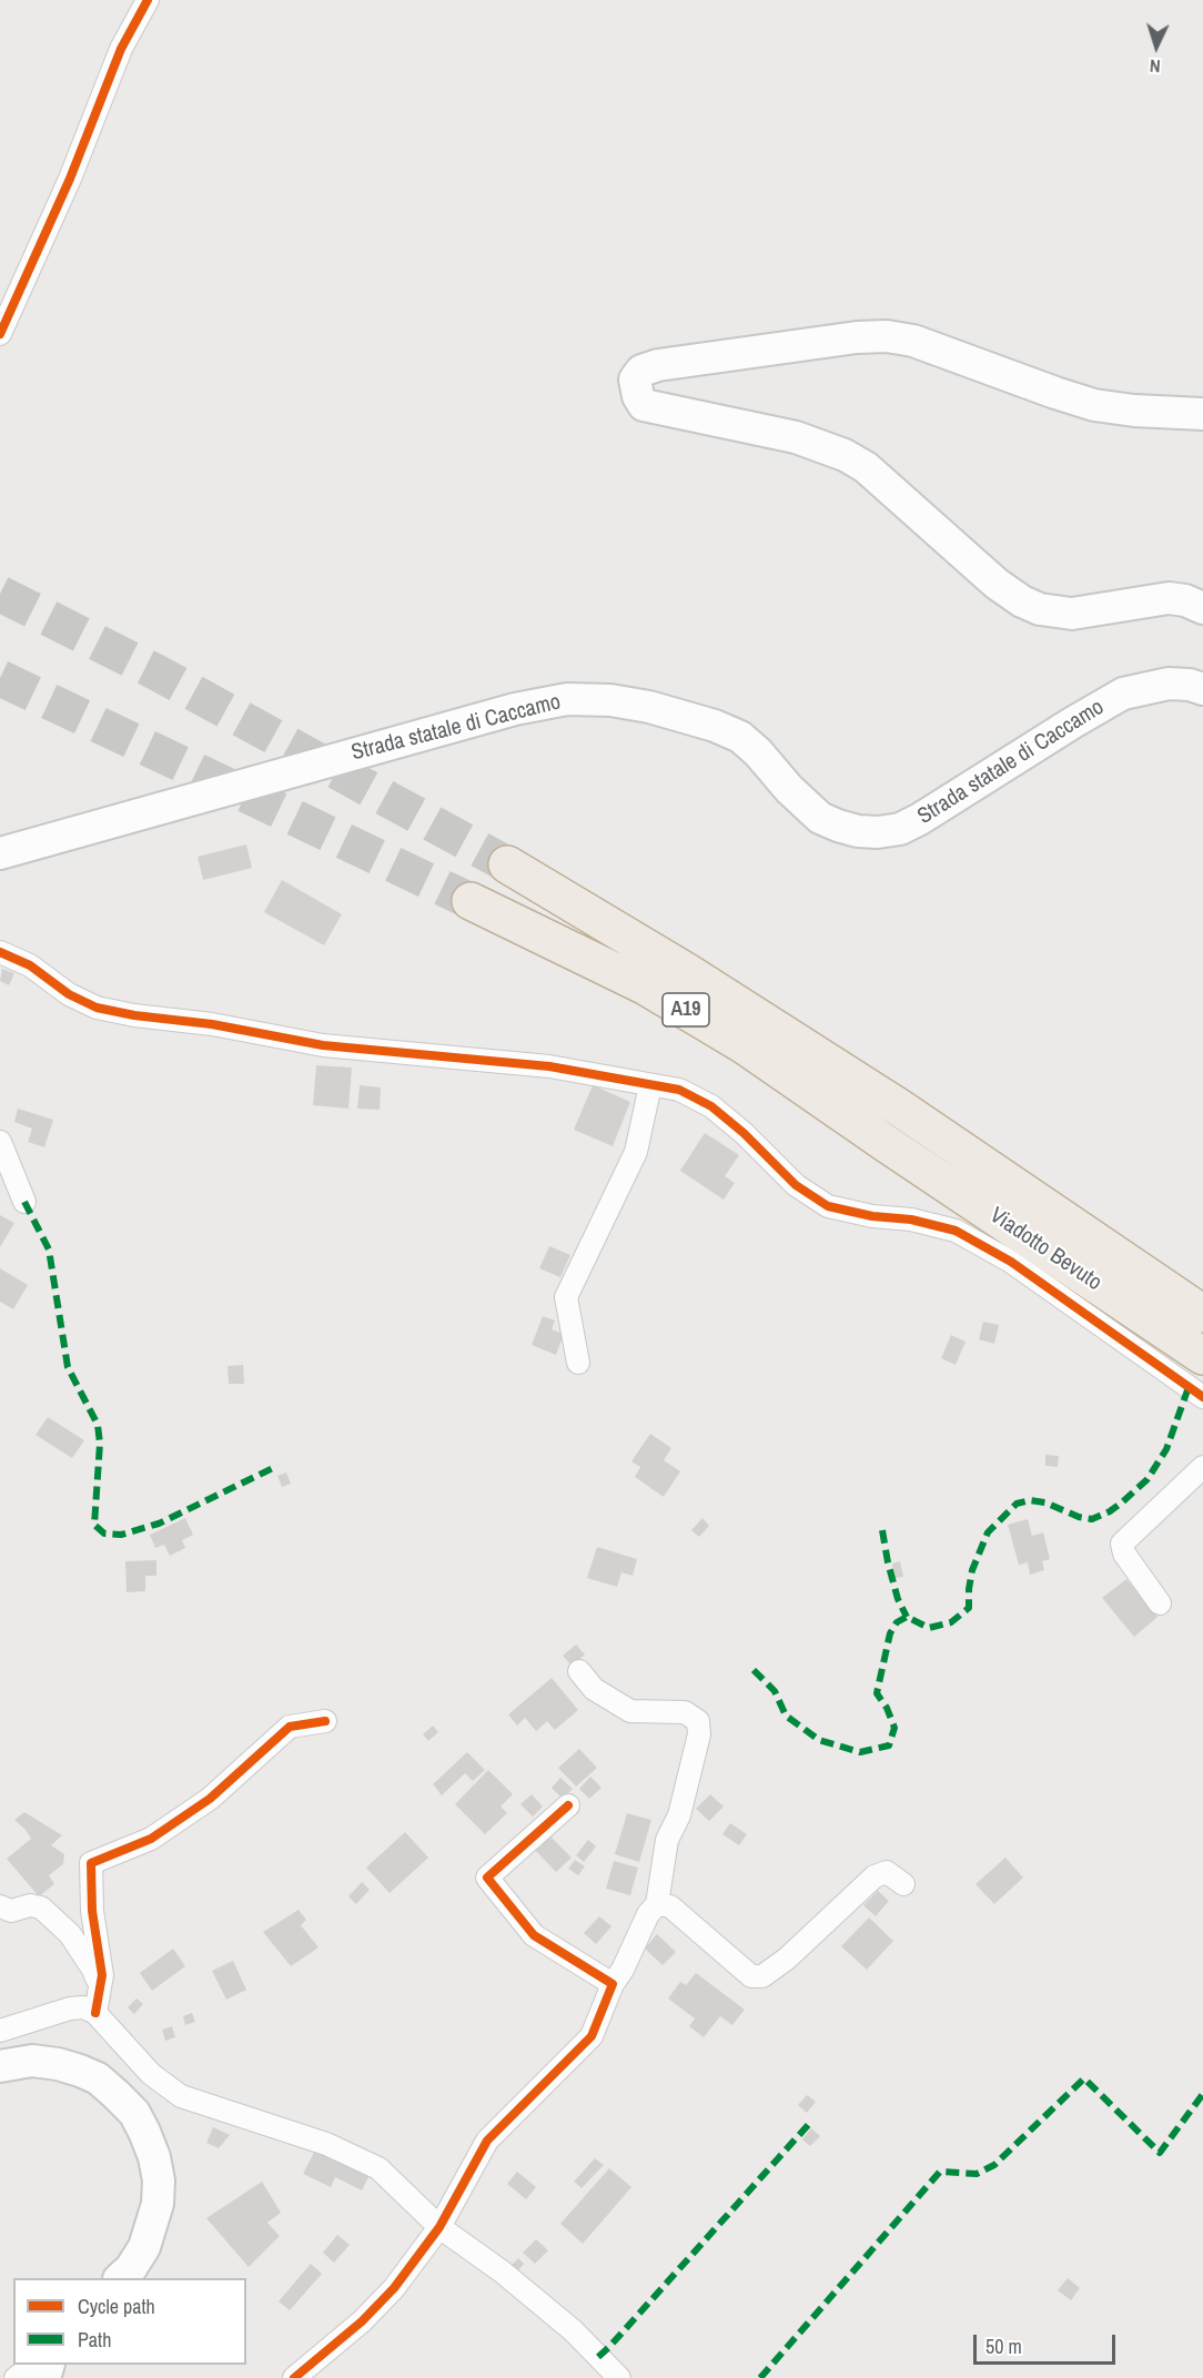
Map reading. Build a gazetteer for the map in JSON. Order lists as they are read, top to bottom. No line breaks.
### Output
{"streets":{"highway":["A19","Viadotto Bevuto"],"main road":["Strada statale di Caccamo"]},"legend":["Cycle path","Path"],"scale_bar":"50 m","north":"bottom"}
